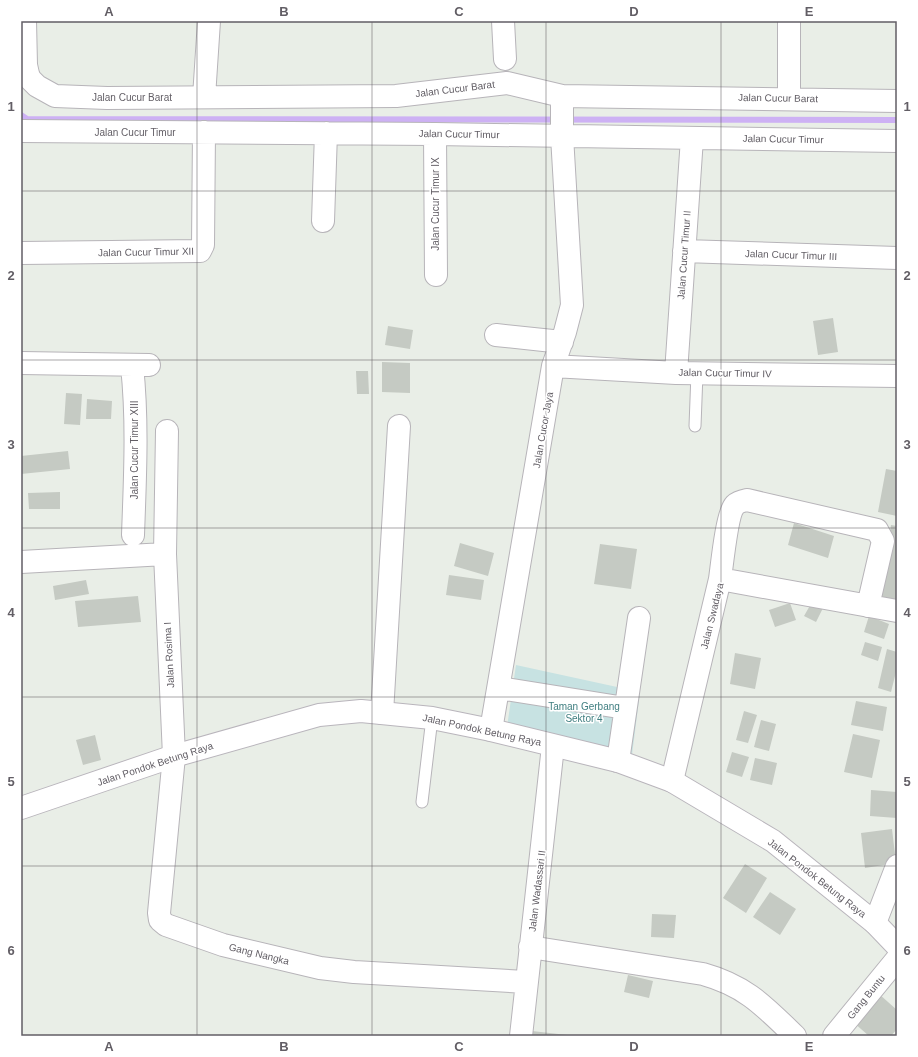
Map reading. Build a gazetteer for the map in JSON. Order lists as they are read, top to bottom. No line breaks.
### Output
{"streets":{"street":["Jalan Cucur Barat","Jalan Cucur Timur","Jalan Cucur Timur IX","Jalan Cucur Timur XII","Jalan Cucur Timur II","Jalan Cucur Timur III","Jalan Cucur Timur IV","Jalan Cucor Jaya","Jalan Cucur Timur XIII","Jalan Swadaya","Jalan Rosima I","Jalan Pondok Betung Raya","Jalan Wadassari II","Gang Nangka","Gang Buntu"]},"crossings":[["Jalan Cucur Barat","Jalan Cucor Jaya"],["Jalan Cucur Timur","Jalan Cucur Timur IX"],["Jalan Cucur Timur","Jalan Cucur Timur XII"],["Jalan Cucur Timur","Jalan Cucur Timur II"],["Jalan Cucur Timur","Jalan Cucor Jaya"],["Jalan Cucur Timur II","Jalan Cucur Timur III"],["Jalan Cucur Timur II","Jalan Cucur Timur IV"],["Jalan Cucur Timur IV","Jalan Cucor Jaya"],["Jalan Cucor Jaya","Jalan Pondok Betung Raya"],["Jalan Swadaya","Jalan Pondok Betung Raya"],["Jalan Rosima I","Jalan Pondok Betung Raya"],["Jalan Rosima I","Gang Nangka"],["Jalan Pondok Betung Raya","Jalan Wadassari II"],["Jalan Pondok Betung Raya","Gang Nangka"],["Jalan Wadassari II","Gang Nangka"]],"parks":["Taman Gerbang Sektor 4"],"grid":{"columns":["A","B","C","D","E"],"rows":["1","2","3","4","5","6"]}}
